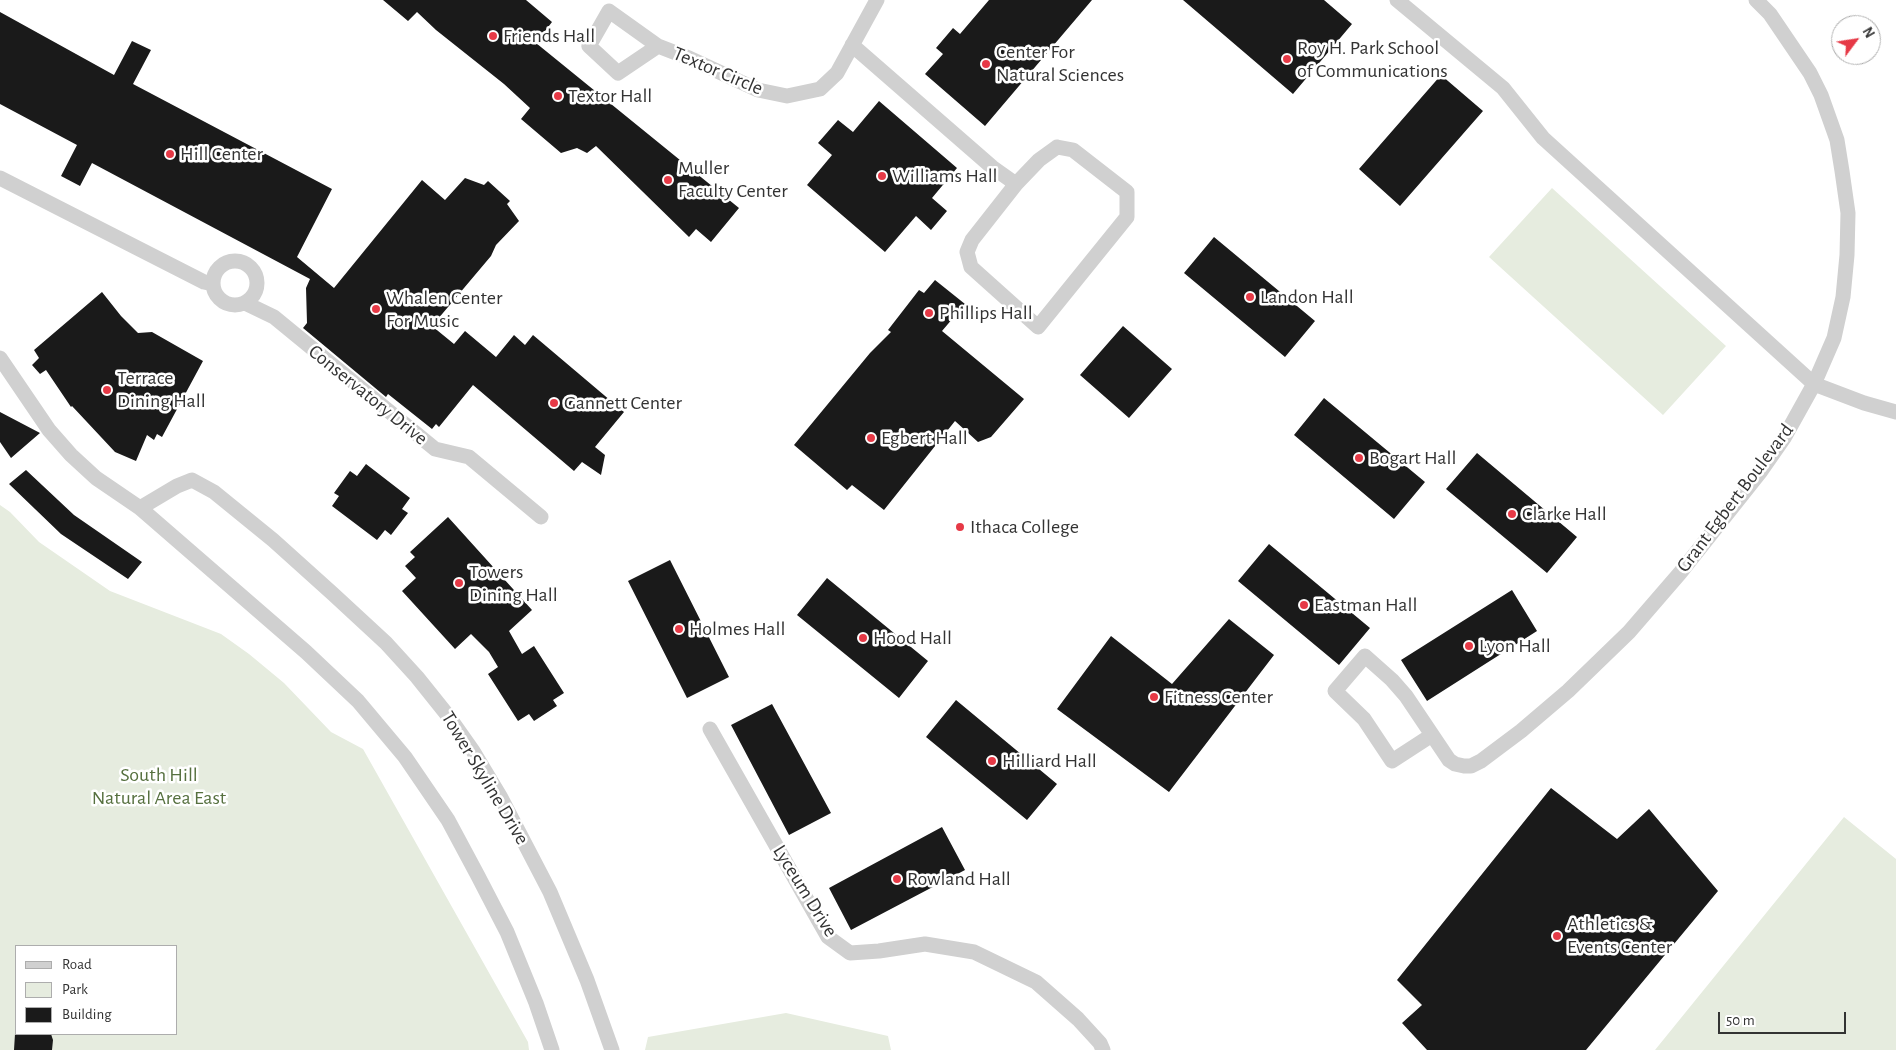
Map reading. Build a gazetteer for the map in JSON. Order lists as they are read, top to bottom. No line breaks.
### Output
{"streets":{"street":["Textor Circle","Conservatory Drive","Grant Egbert Boulevard","Tower Skyline Drive","Lyceum Drive"]},"parks":["South Hill Natural Area East"],"places":["Friends Hall","Roy H. Park School of Communications","Center For Natural Sciences","Textor Hall","Hill Center","Williams Hall","Muller Faculty Center","Landon Hall","Whalen Center For Music","Phillips Hall","Terrace Dining Hall","Gannett Center","Egbert Hall","Bogart Hall","Clarke Hall","Ithaca College","Towers Dining Hall","Eastman Hall","Holmes Hall","Hood Hall","Lyon Hall","Fitness Center","Hilliard Hall","Rowland Hall","Athletics & Events Center"],"legend":["Road","Park","Building"],"scale_bar":"50 m","north":"top right"}
